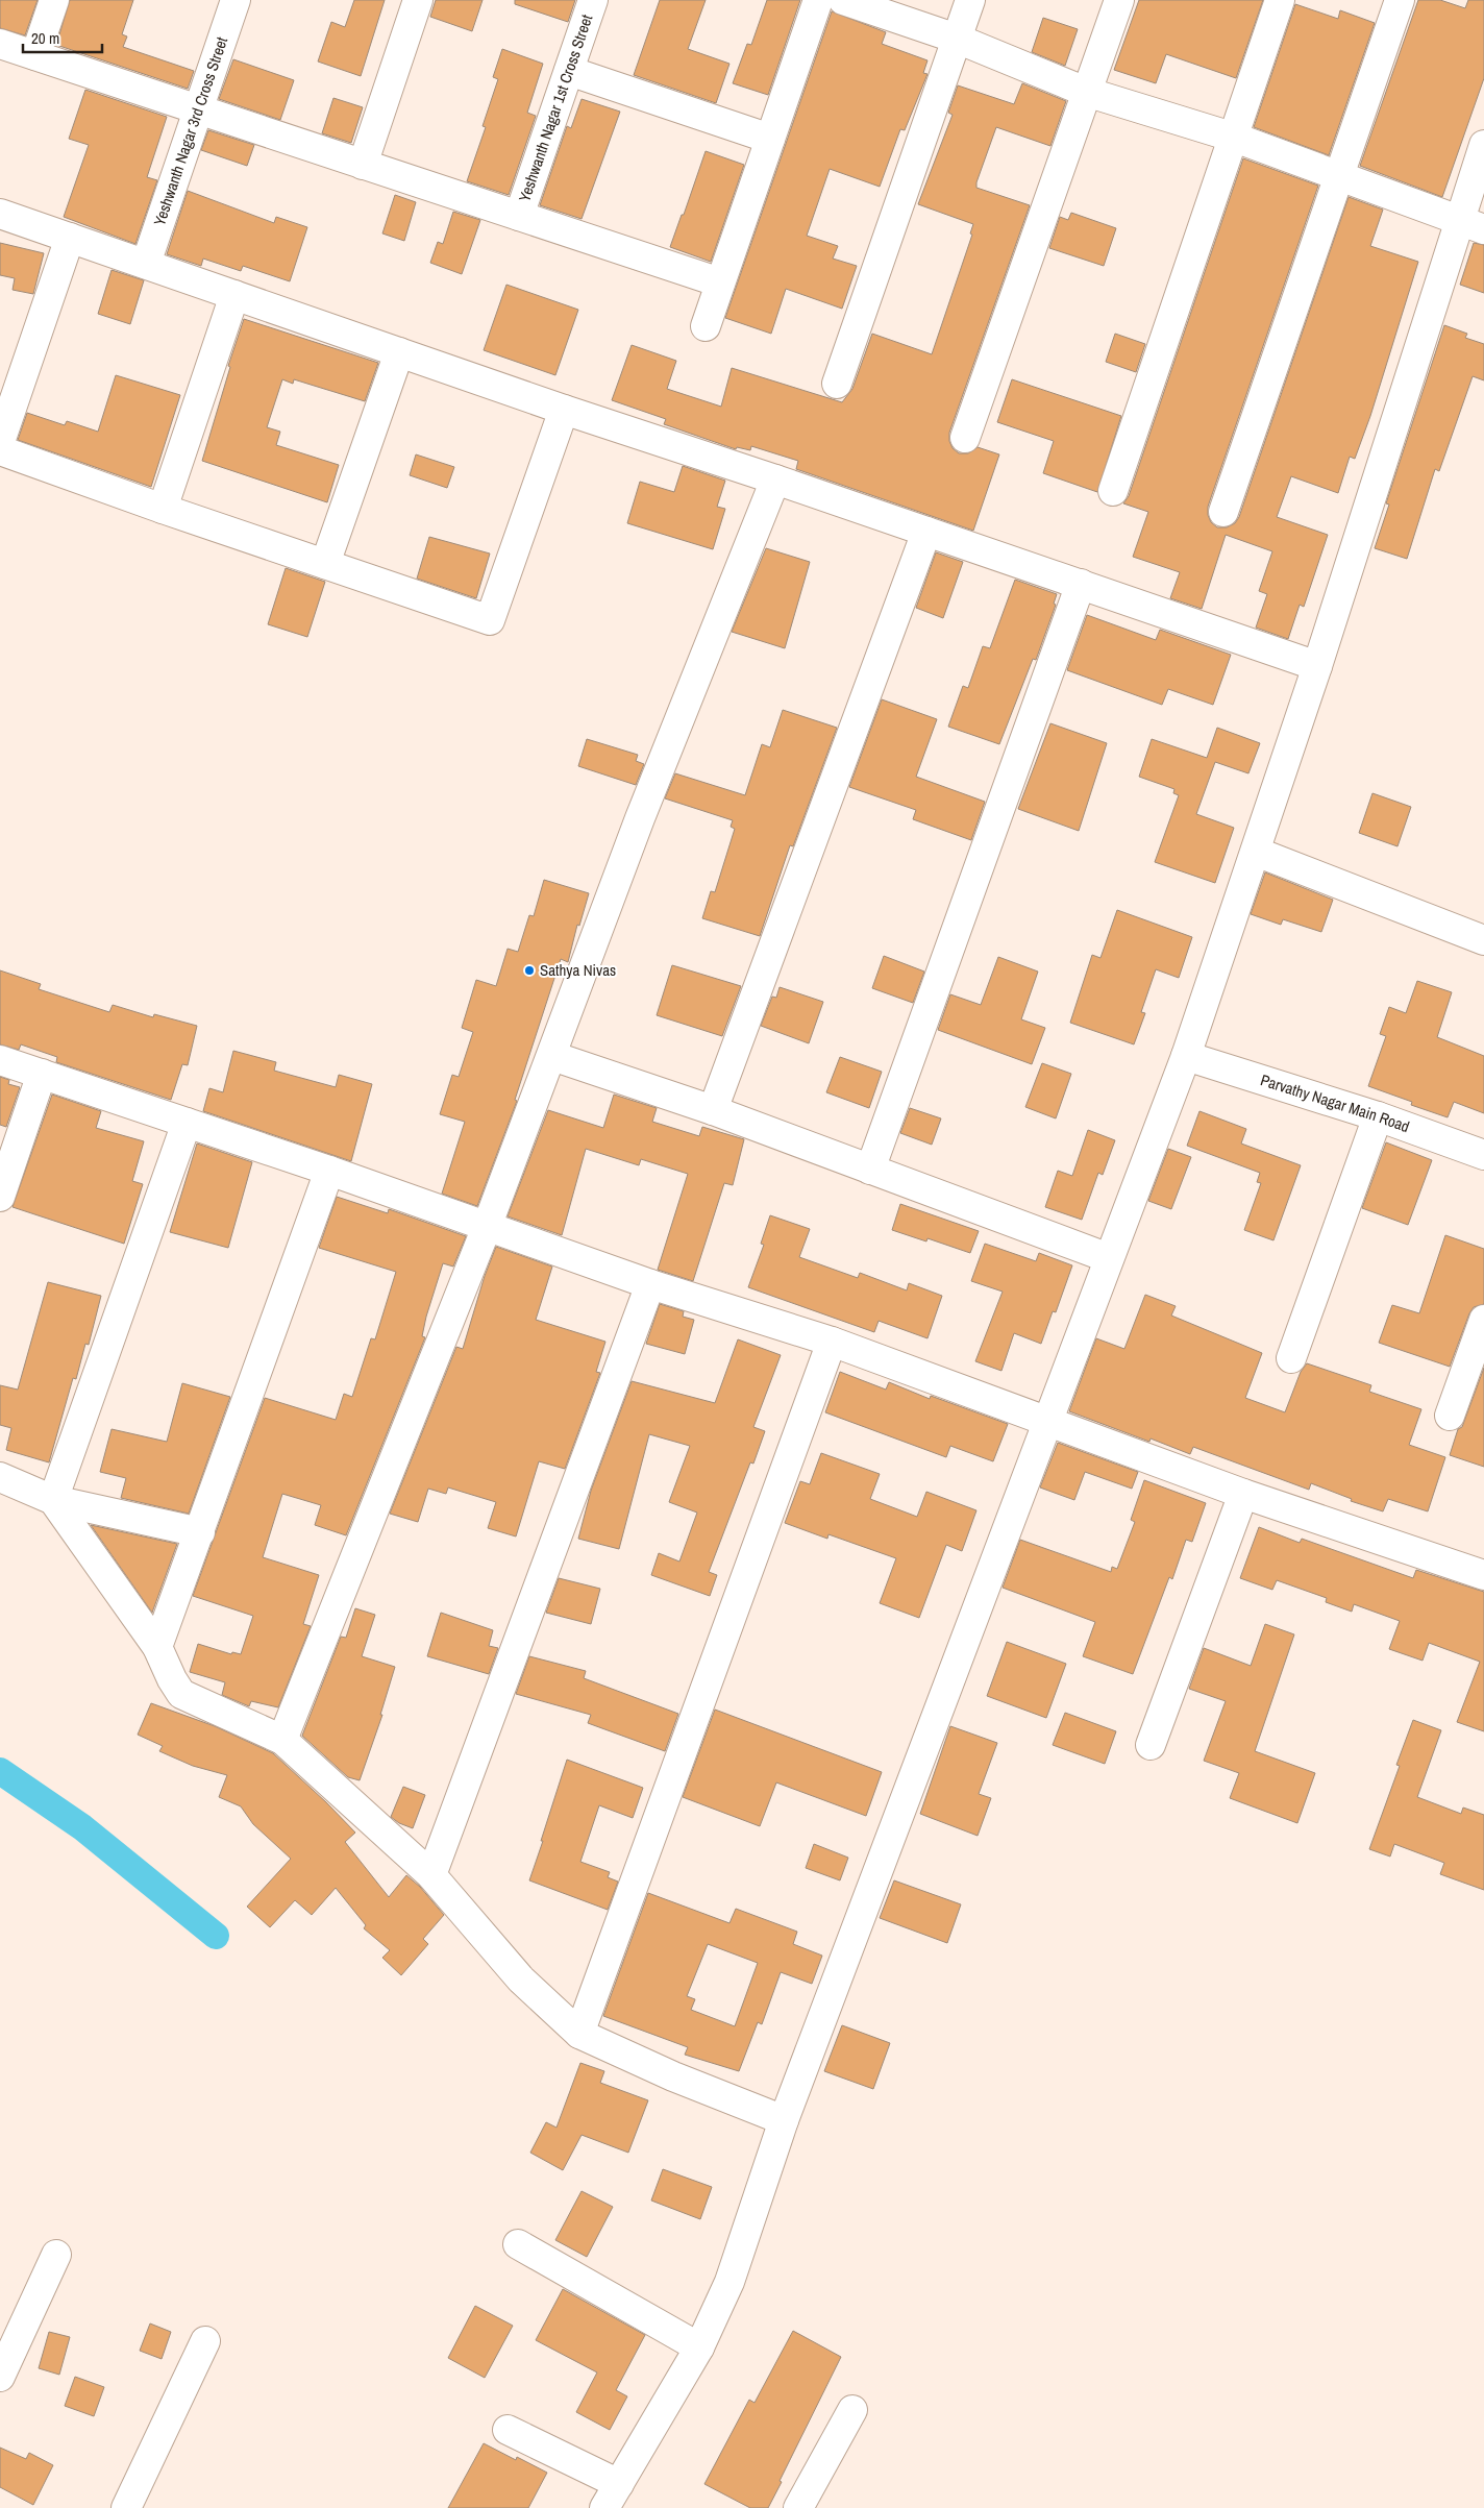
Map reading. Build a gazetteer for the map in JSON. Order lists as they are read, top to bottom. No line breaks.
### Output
{"streets":{"street":["Yeshwanth Nagar 1st Cross Street","Yeshwanth Nagar 3rd Cross Street","Parvathy Nagar Main Road"]},"places":["Sathya Nivas"],"scale_bar":"20 m"}
